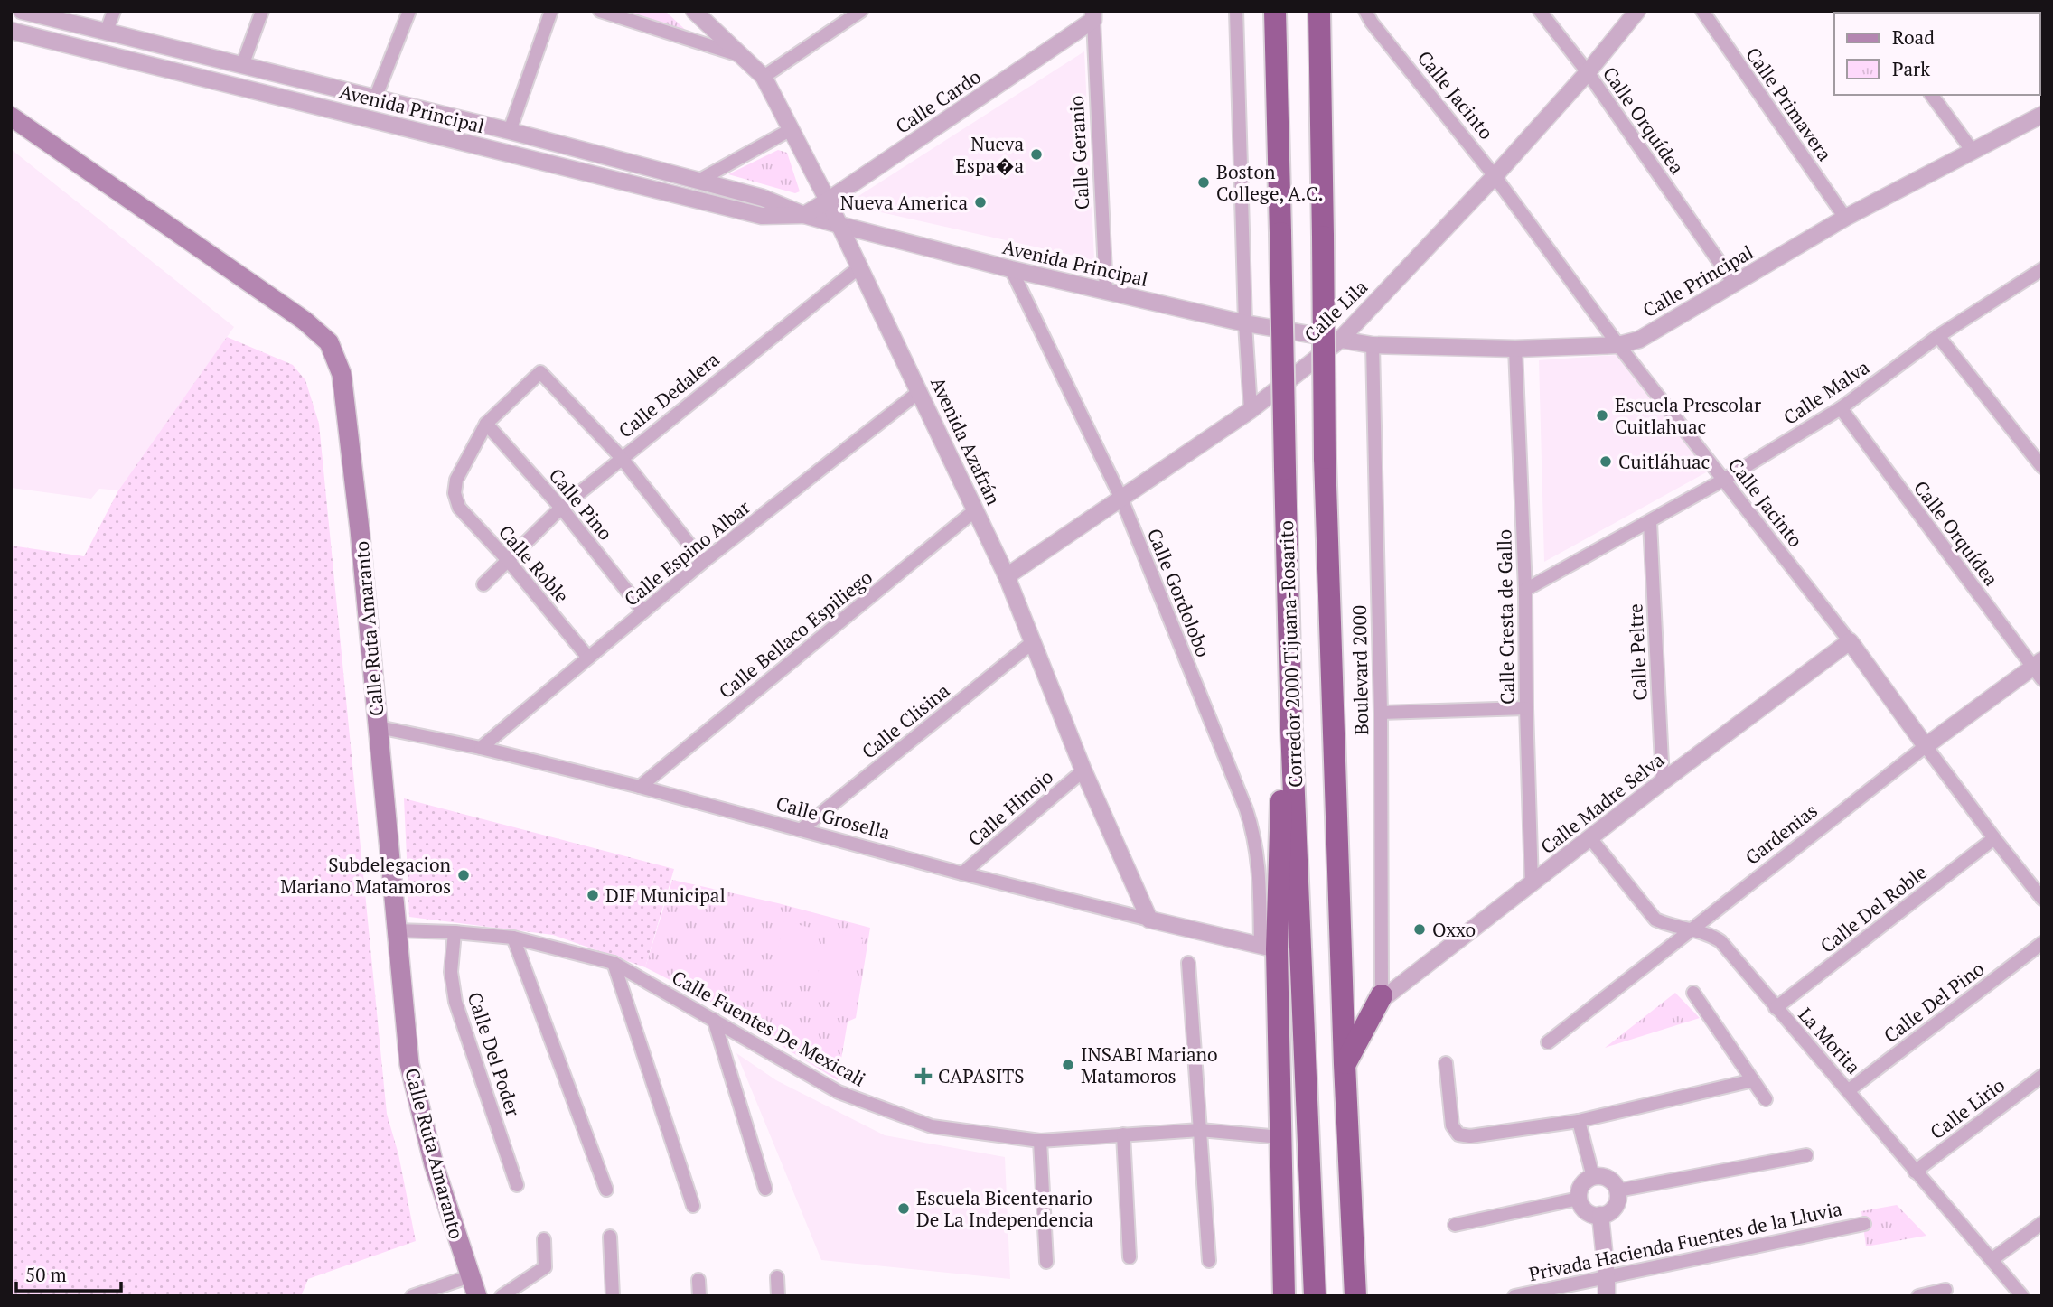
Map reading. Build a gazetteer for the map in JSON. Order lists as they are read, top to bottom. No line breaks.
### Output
{"streets":{"highway":["Corredor 2000 Tijuana-Rosarito"],"main road":["Calle Ruta Amaranto"],"street":["Calle Jacinto","Calle Cardo","Calle Primavera","Avenida Principal","Calle Orquídea","Calle Geranio","Calle Principal","Calle Lila","Calle Malva","Calle Dedalera","Avenida Azafrán","Calle Pino","Calle Espino Albar","Calle Roble","Calle Gordolobo","Calle Cresta de Gallo","Calle Bellaco Espiliego","Calle Peltre","Boulevard 2000","Calle Clisina","Calle Madre Selva","Calle Hinojo","Calle Grosella","Gardenias","Calle Del Roble","Calle Del Pino","Calle Fuentes De Mexicali","La Morita","Calle Del Poder","Calle Lirio","Privada Hacienda Fuentes de la Lluvia"]},"crossings":[["Calle Jacinto","Calle Principal"],["Calle Jacinto","Calle Lila"],["Calle Jacinto","Calle Malva"],["Calle Jacinto","Calle Madre Selva"],["Calle Jacinto","Gardenias"],["Calle Jacinto","Calle Del Roble"],["Calle Cardo","Avenida Principal"],["Calle Cardo","Calle Geranio"],["Calle Cardo","Avenida Azafrán"],["Calle Primavera","Calle Principal"],["Avenida Principal","Calle Geranio"],["Avenida Principal","Calle Principal"],["Avenida Principal","Calle Lila"],["Avenida Principal","Avenida Azafrán"],["Avenida Principal","Calle Gordolobo"],["Calle Orquídea","Calle Principal"],["Calle Orquídea","Calle Lila"],["Calle Orquídea","Calle Malva"],["Calle Orquídea","Gardenias"],["Calle Principal","Calle Lila"],["Calle Principal","Calle Cresta de Gallo"],["Calle Principal","Boulevard 2000"],["Calle Lila","Avenida Azafrán"],["Calle Lila","Calle Gordolobo"],["Calle Malva","Calle Cresta de Gallo"],["Calle Malva","Calle Peltre"],["Calle Dedalera","Avenida Azafrán"],["Calle Dedalera","Calle Pino"],["Calle Dedalera","Calle Roble"],["Avenida Azafrán","Calle Espino Albar"],["Avenida Azafrán","Calle Bellaco Espiliego"],["Avenida Azafrán","Calle Clisina"],["Avenida Azafrán","Calle Hinojo"],["Avenida Azafrán","Calle Grosella"],["Calle Pino","Calle Espino Albar"],["Calle Pino","Calle Roble"],["Calle Espino Albar","Calle Roble"],["Calle Espino Albar","Calle Grosella"],["Calle Gordolobo","Calle Grosella"],["Calle Cresta de Gallo","Calle Madre Selva"],["Calle Ruta Amaranto","Calle Grosella"],["Calle Ruta Amaranto","Calle Fuentes De Mexicali"],["Calle Bellaco Espiliego","Calle Grosella"],["Calle Peltre","Calle Madre Selva"],["Boulevard 2000","Calle Madre Selva"],["Calle Clisina","Calle Grosella"],["Calle Madre Selva","La Morita"],["Calle Hinojo","Calle Grosella"],["Gardenias","La Morita"],["Calle Del Roble","La Morita"],["Calle Del Pino","La Morita"],["Calle Fuentes De Mexicali","Calle Del Poder"],["La Morita","Calle Lirio"]],"places":{"other":["Nueva Espa�a","Boston College, A.C.","Nueva America","Escuela Prescolar Cuitlahuac","Cuitláhuac","Subdelegacion Mariano Matamoros","DIF Municipal","Oxxo","INSABI Mariano Matamoros","Escuela Bicentenario De La Independencia"],"health":["CAPASITS"]},"legend":["Road","Park"],"scale_bar":"50 m"}
